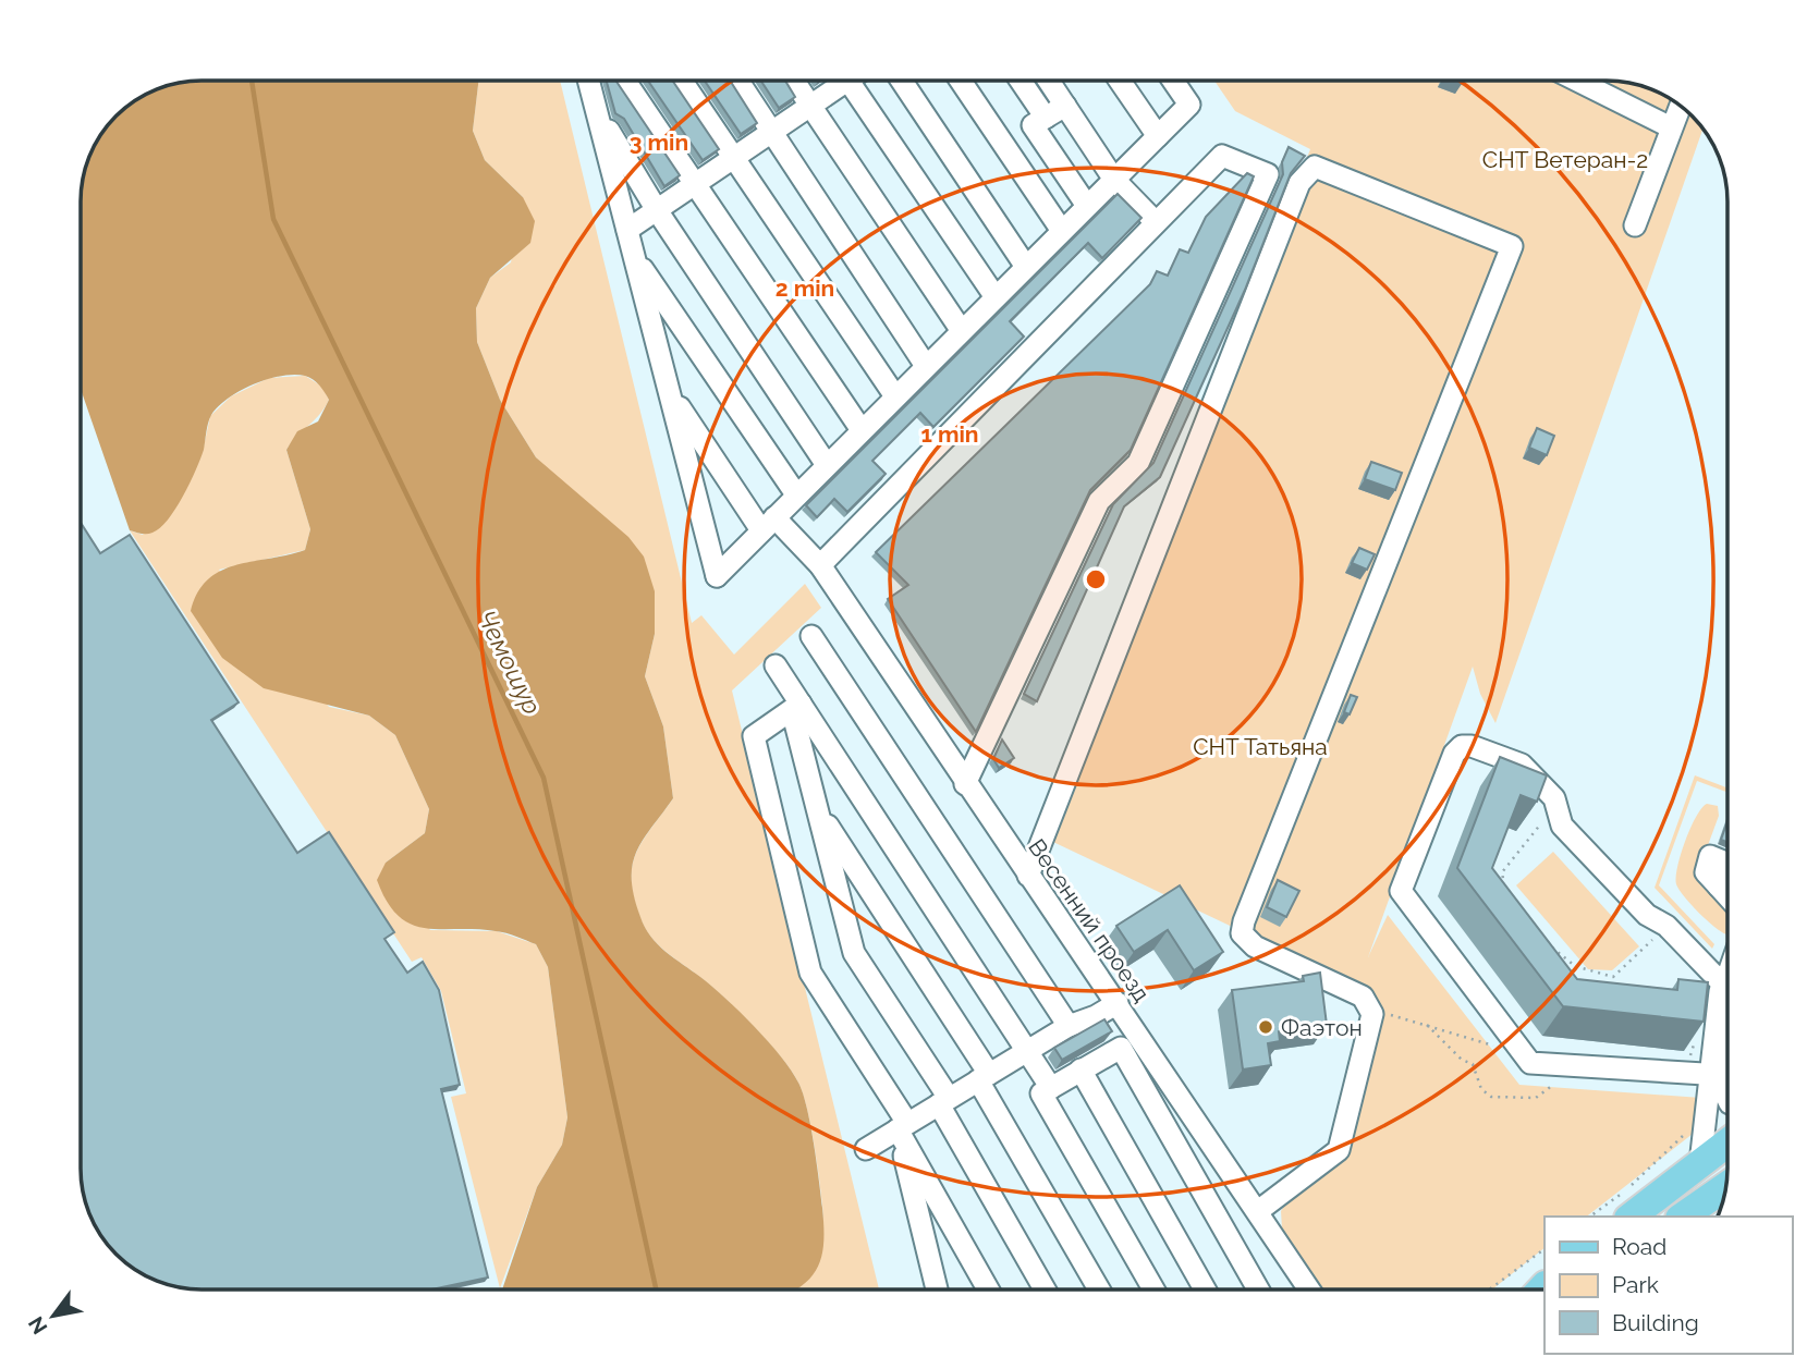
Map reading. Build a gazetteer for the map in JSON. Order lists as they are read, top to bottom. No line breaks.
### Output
{"streets":{"street":["Весенний проезд"]},"water":["Чемошур"],"parks":["СНТ Ветеран-2","СНТ Татьяна"],"places":["Фаэтон"],"legend":["Road","Park","Building"],"north":"bottom left","rings":["3 min","2 min","1 min"]}
